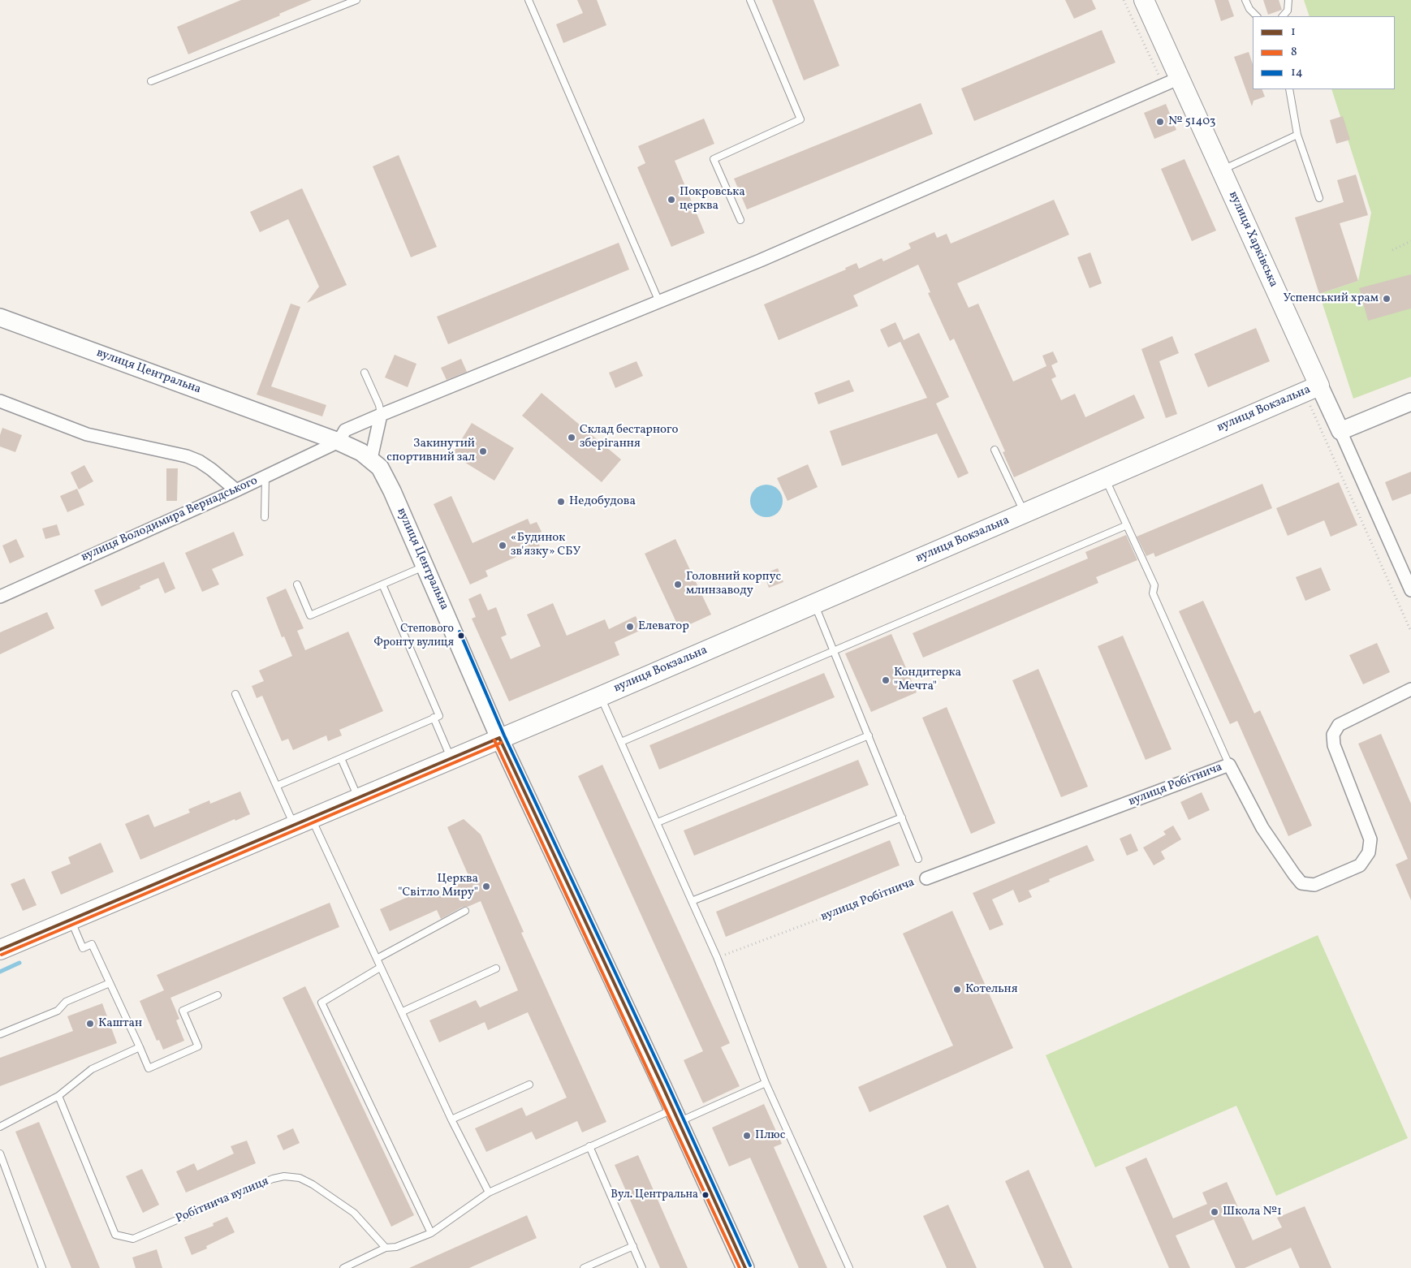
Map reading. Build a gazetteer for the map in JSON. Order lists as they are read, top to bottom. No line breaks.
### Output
{"streets":{"main road":["вулиця Харківська","вулиця Вокзальна"],"street":["вулиця Центральна","вулиця Володимира Вернадського","вулиця Робітнича"],"lane":["Робітнича вулиця"]},"crossings":[["вулиця Харківська","вулиця Вокзальна"],["вулиця Центральна","вулиця Вокзальна"],["вулиця Центральна","вулиця Володимира Вернадського"]],"places":["№ 51403","Покровська церква","Успенський храм","Склад бестарного зберігання","Закинутий спортивний зал","Недобудова","«Будинок зв'язку» СБУ","Головний корпус млинзаводу","Елеватор","Степового Фронту вулиця","Кондитерка \"Мечта\"","Церква \"Світло Миру\"","Котельня","Каштан","Плюс","Вул. Центральна","Школа №1"],"lines":["transit line 14","transit line 1","transit line 8"],"legend":["1","8","14"]}
